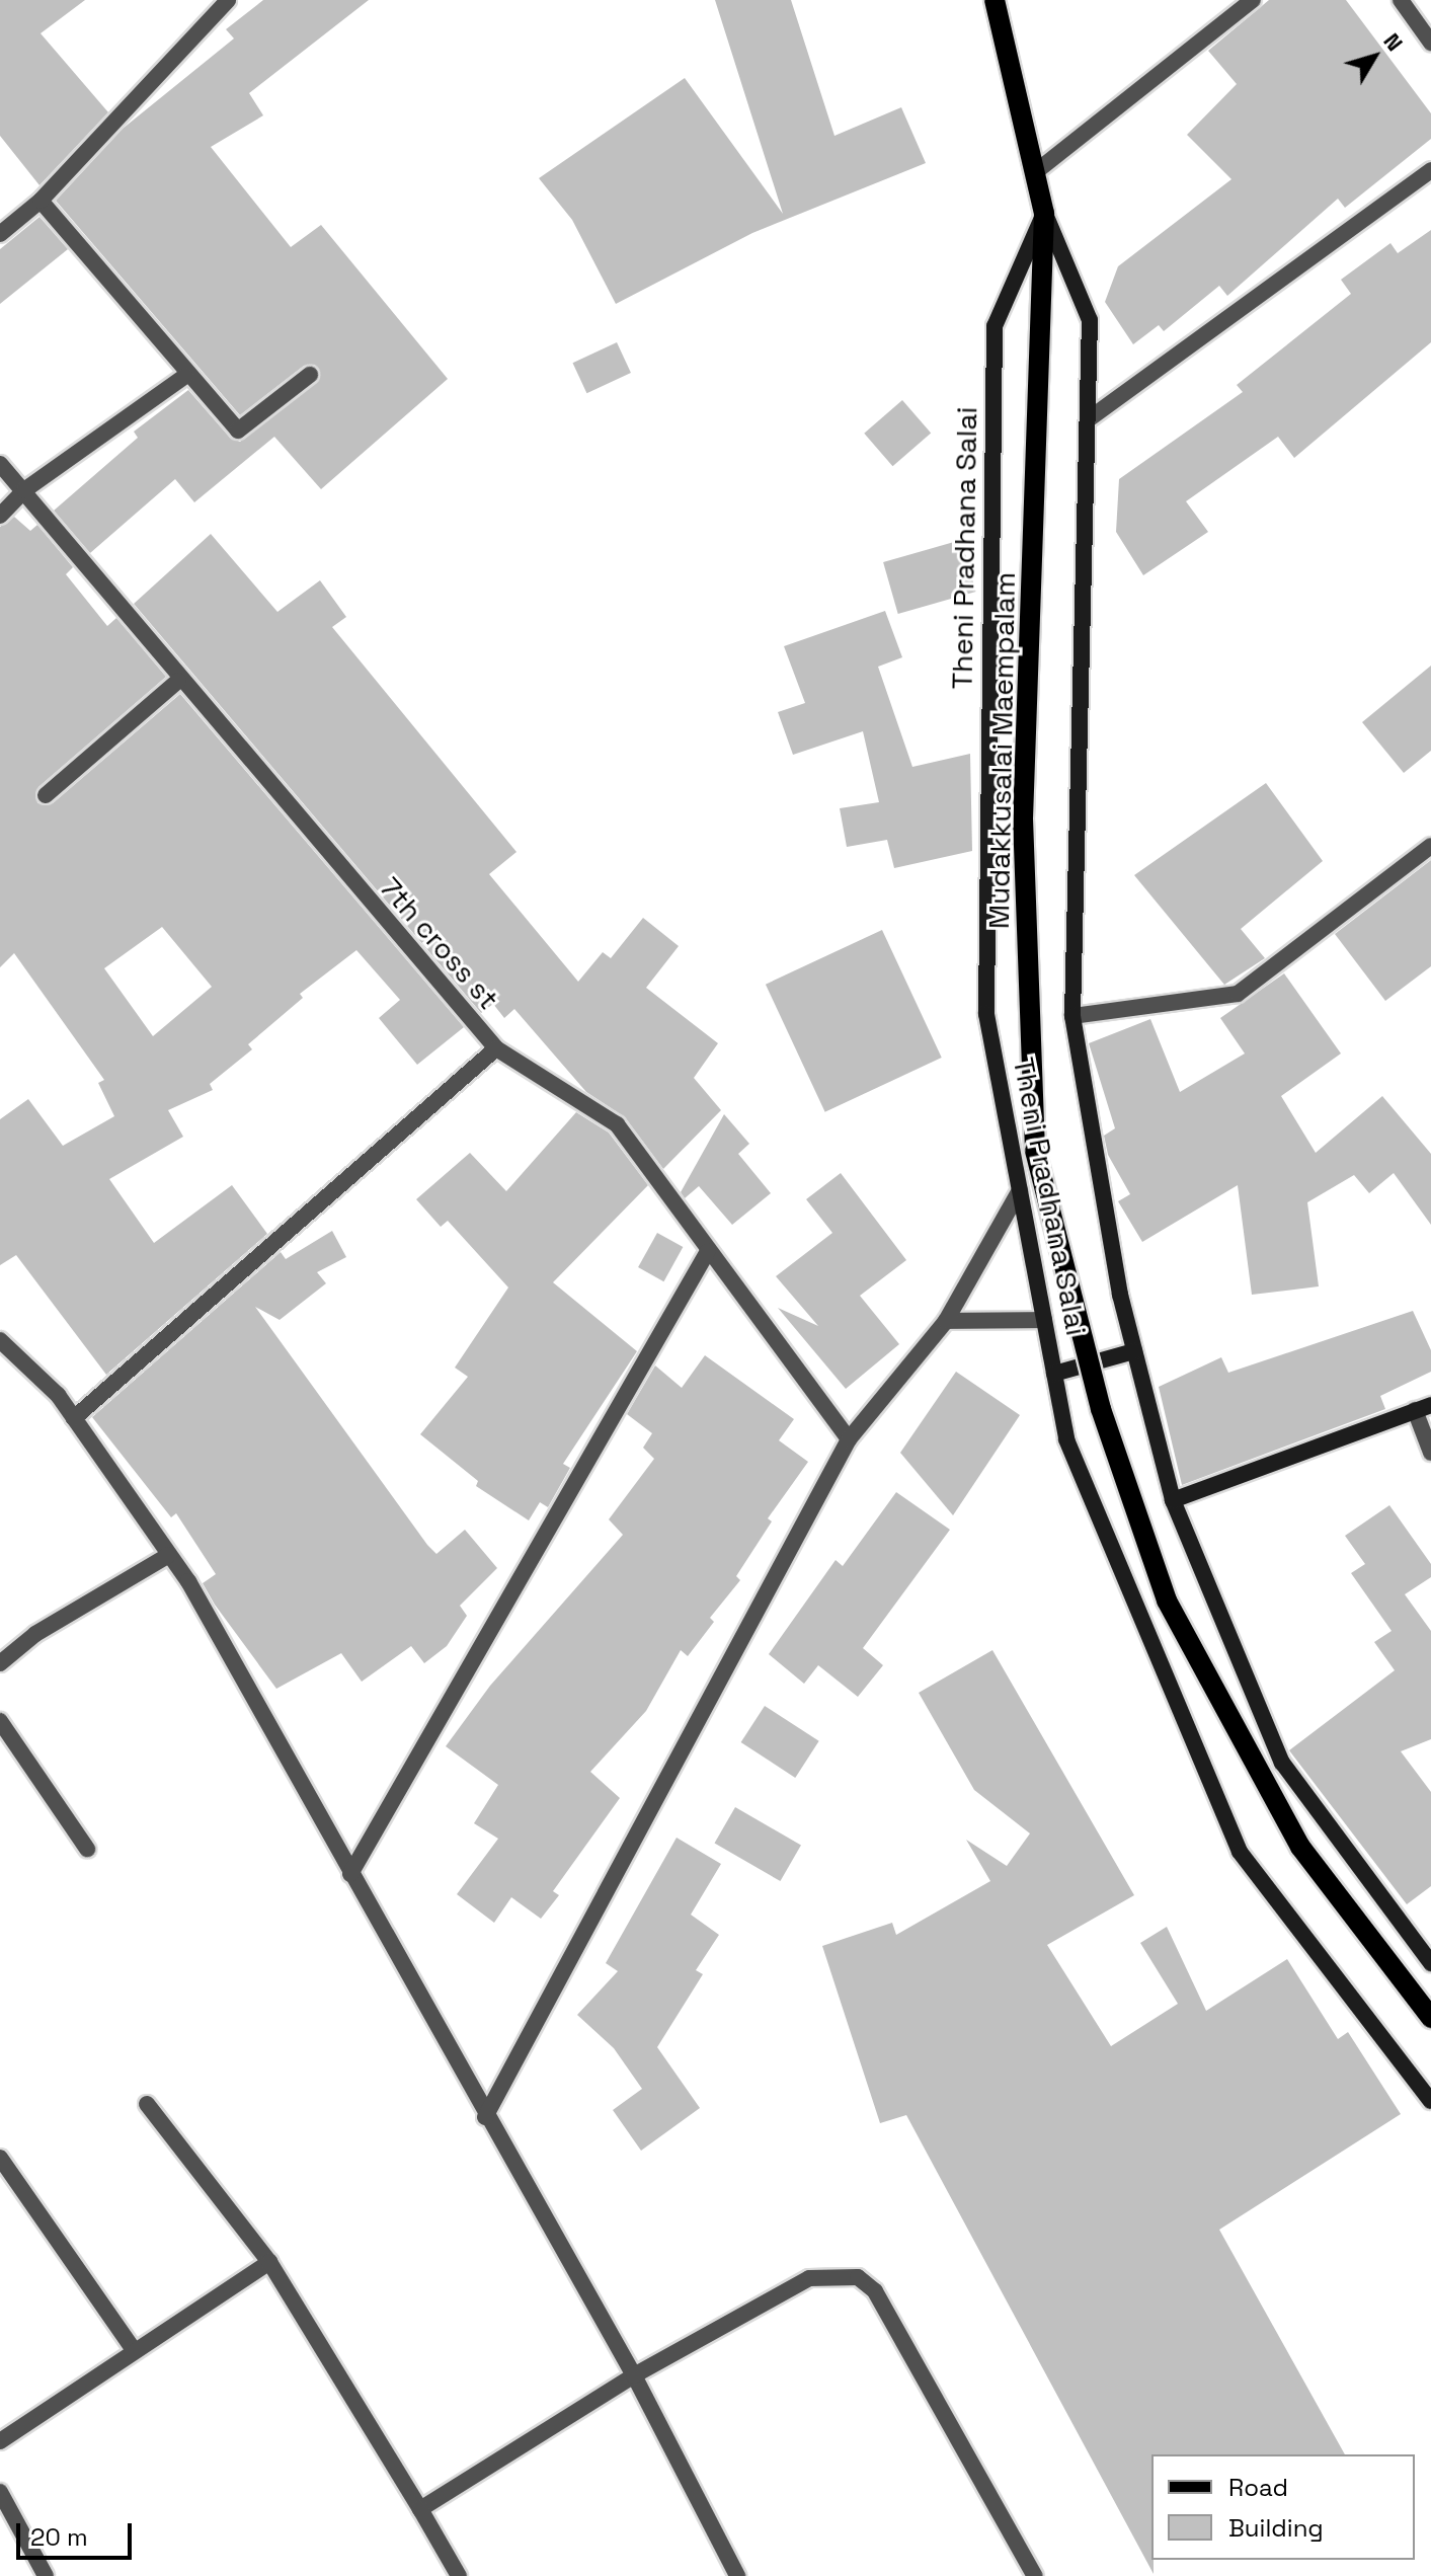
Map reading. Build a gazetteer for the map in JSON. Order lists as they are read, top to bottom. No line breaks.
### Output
{"streets":{"main road":["Theni Pradhana Salai","Mudakkusalai Maempalam"],"street":["7th cross st"]},"crossings":[["Theni Pradhana Salai","Mudakkusalai Maempalam"]],"legend":["Road","Building"],"scale_bar":"20 m","north":"top right"}
